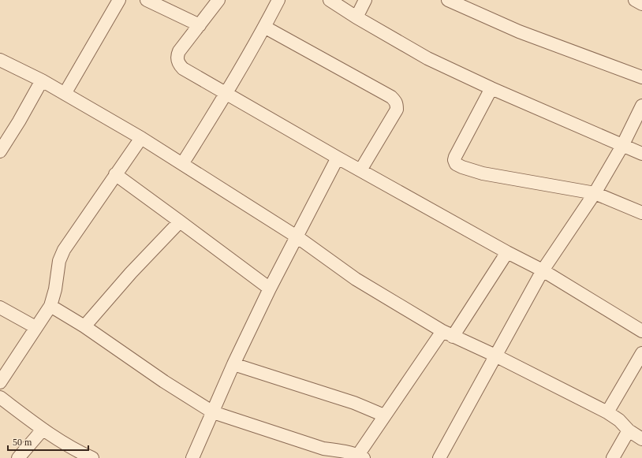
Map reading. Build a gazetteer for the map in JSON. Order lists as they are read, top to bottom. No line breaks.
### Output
{"scale_bar":"50 m"}
